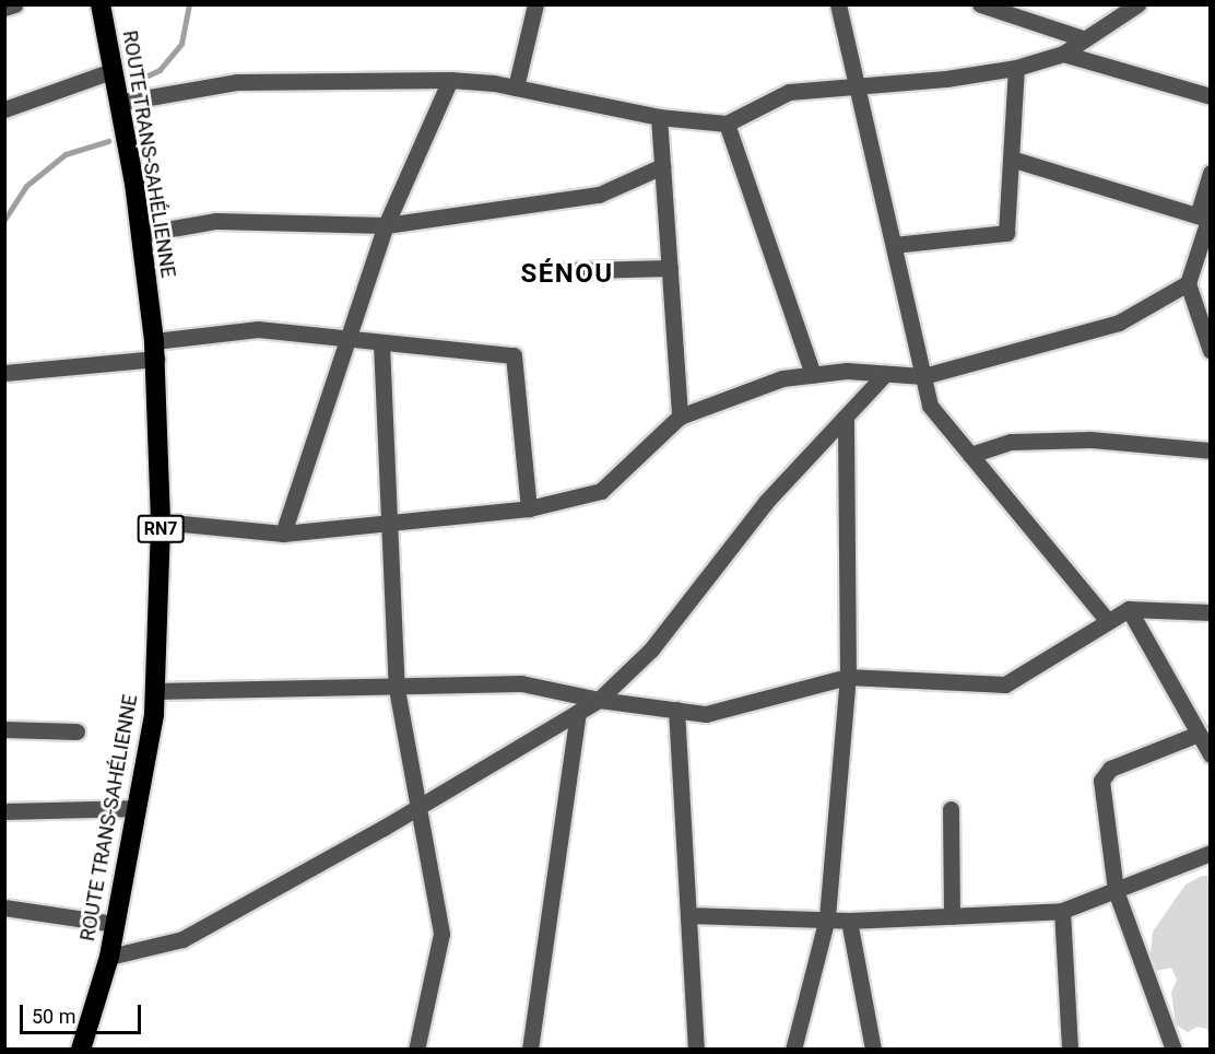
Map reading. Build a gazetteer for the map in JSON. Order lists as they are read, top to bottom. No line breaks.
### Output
{"streets":{"highway":["ROUTE TRANS-SAHÉLIENNE","RN7"]},"districts":["SÉNOU"],"scale_bar":"50 m"}
